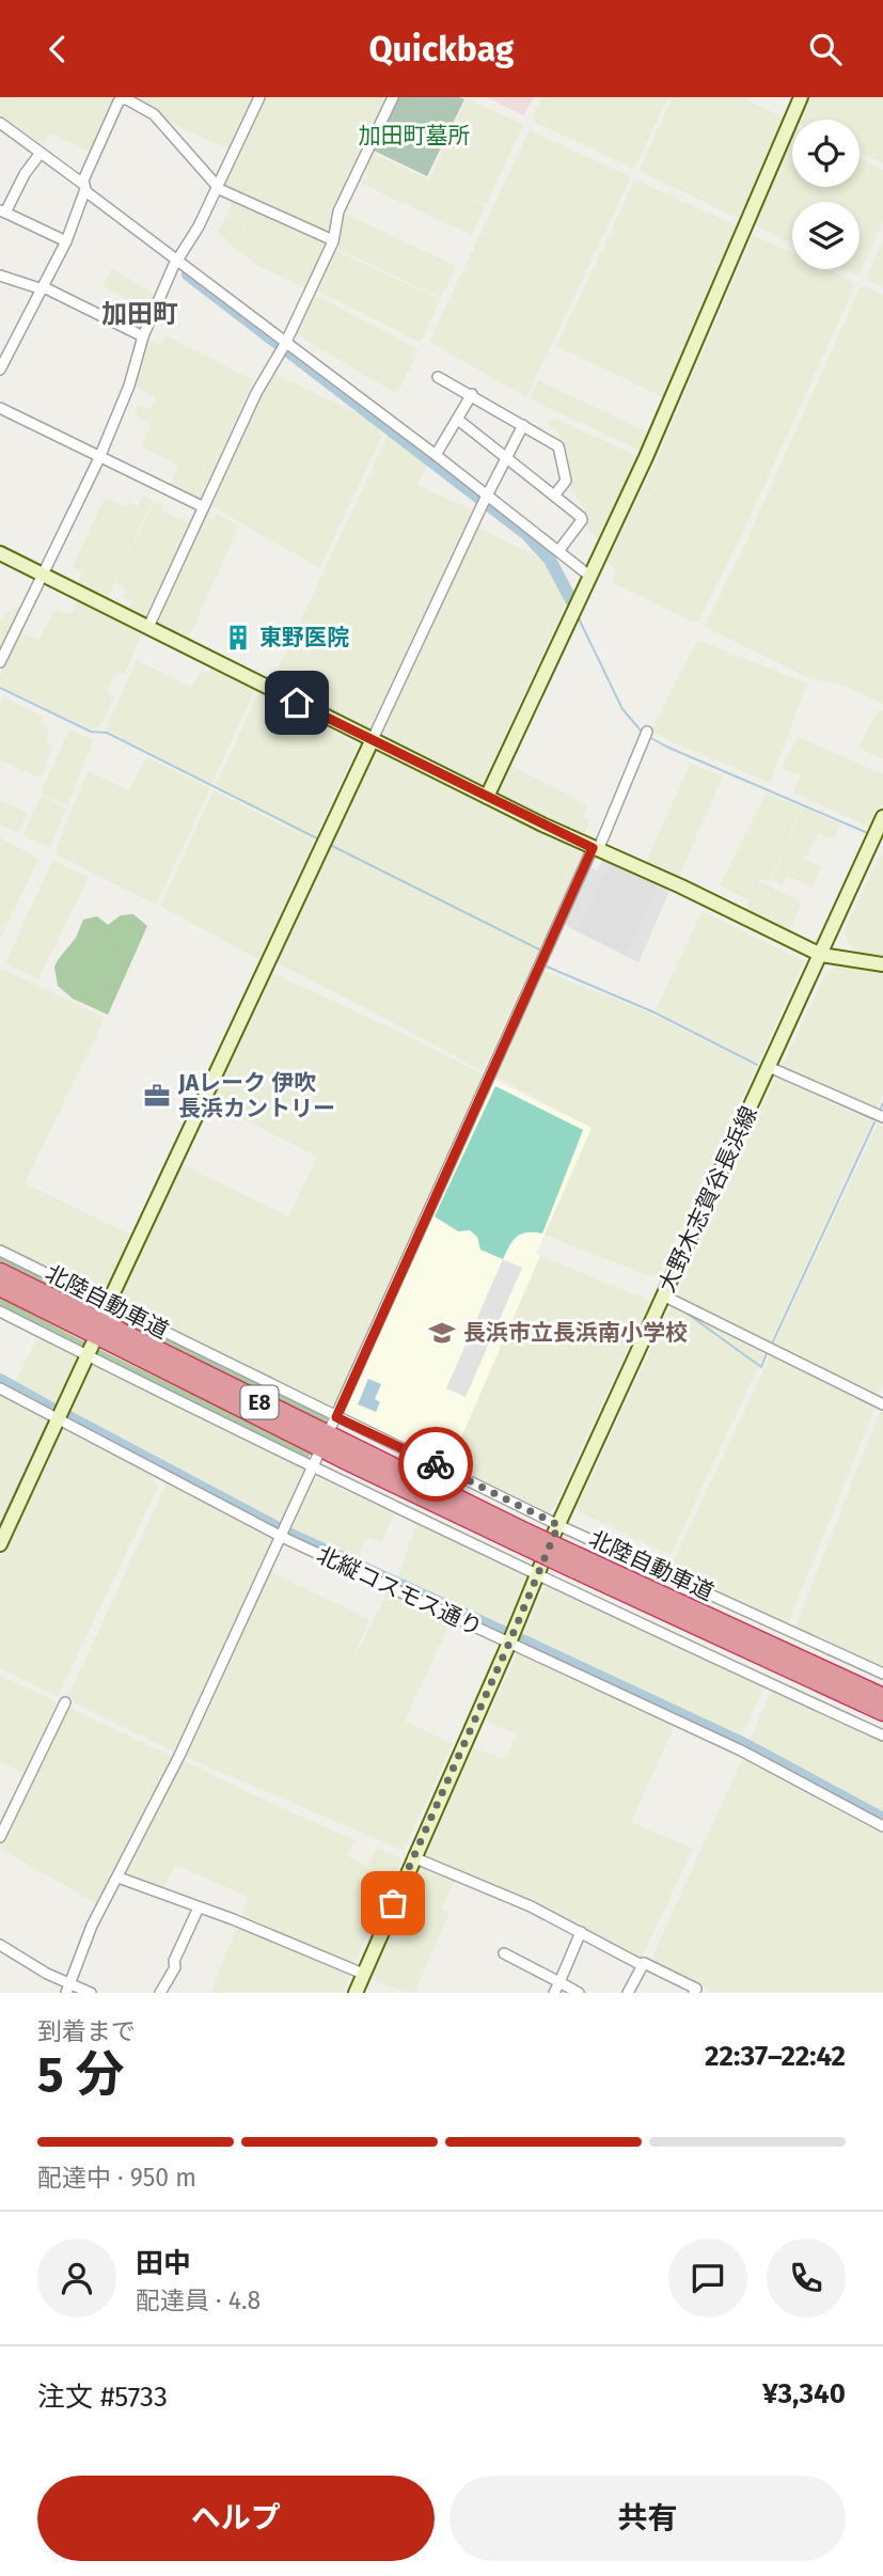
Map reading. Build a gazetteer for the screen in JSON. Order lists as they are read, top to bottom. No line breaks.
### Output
{"streets":{"highway":["北陸自動車道","E8"],"main road":["大野木志賀谷長浜線"],"street":["北縦コスモス通り"]},"crossings":[["大野木志賀谷長浜線","北縦コスモス通り"]],"districts":["加田町"],"parks":["加田町墓所"],"places":{"building":["東野医院"],"office":["JAレーク 伊吹 長浜カントリー"],"school or university":["長浜市立長浜南小学校"]},"page":{"header":"Quickbag","heading":["5 分","到着まで","22:37–22:42"],"panel":["田中","配達員 · 4.8","注文 #5733","¥3,340"],"bar":"配達中 · 950 m","buttons":["ヘルプ","共有"]}}
